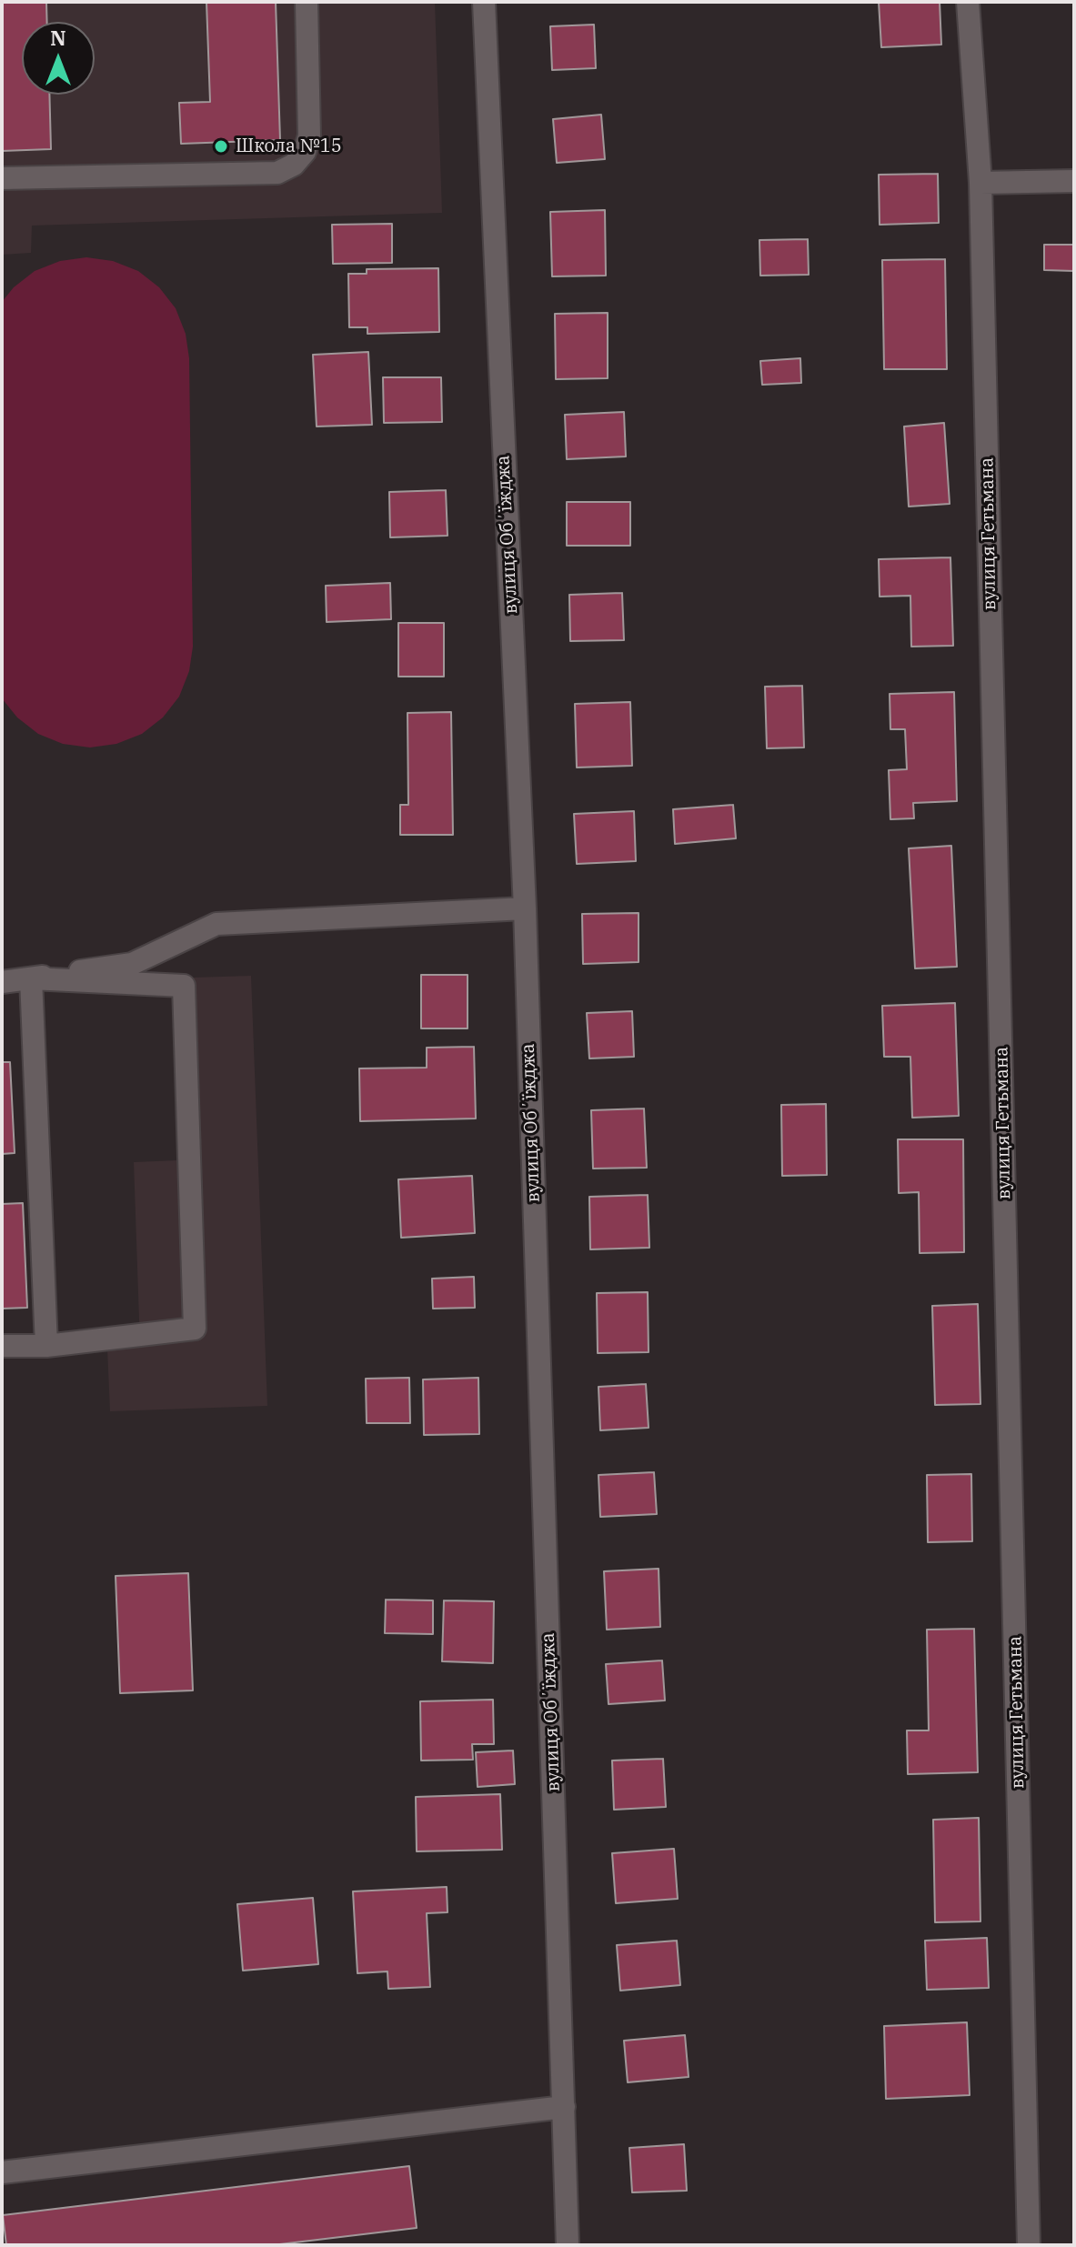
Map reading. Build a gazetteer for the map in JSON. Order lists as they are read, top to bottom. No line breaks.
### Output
{"streets":{"street":["вулиця Гетьмана","вулиця Обʼїжджа"]},"places":["Школа №15"],"north":"top"}
